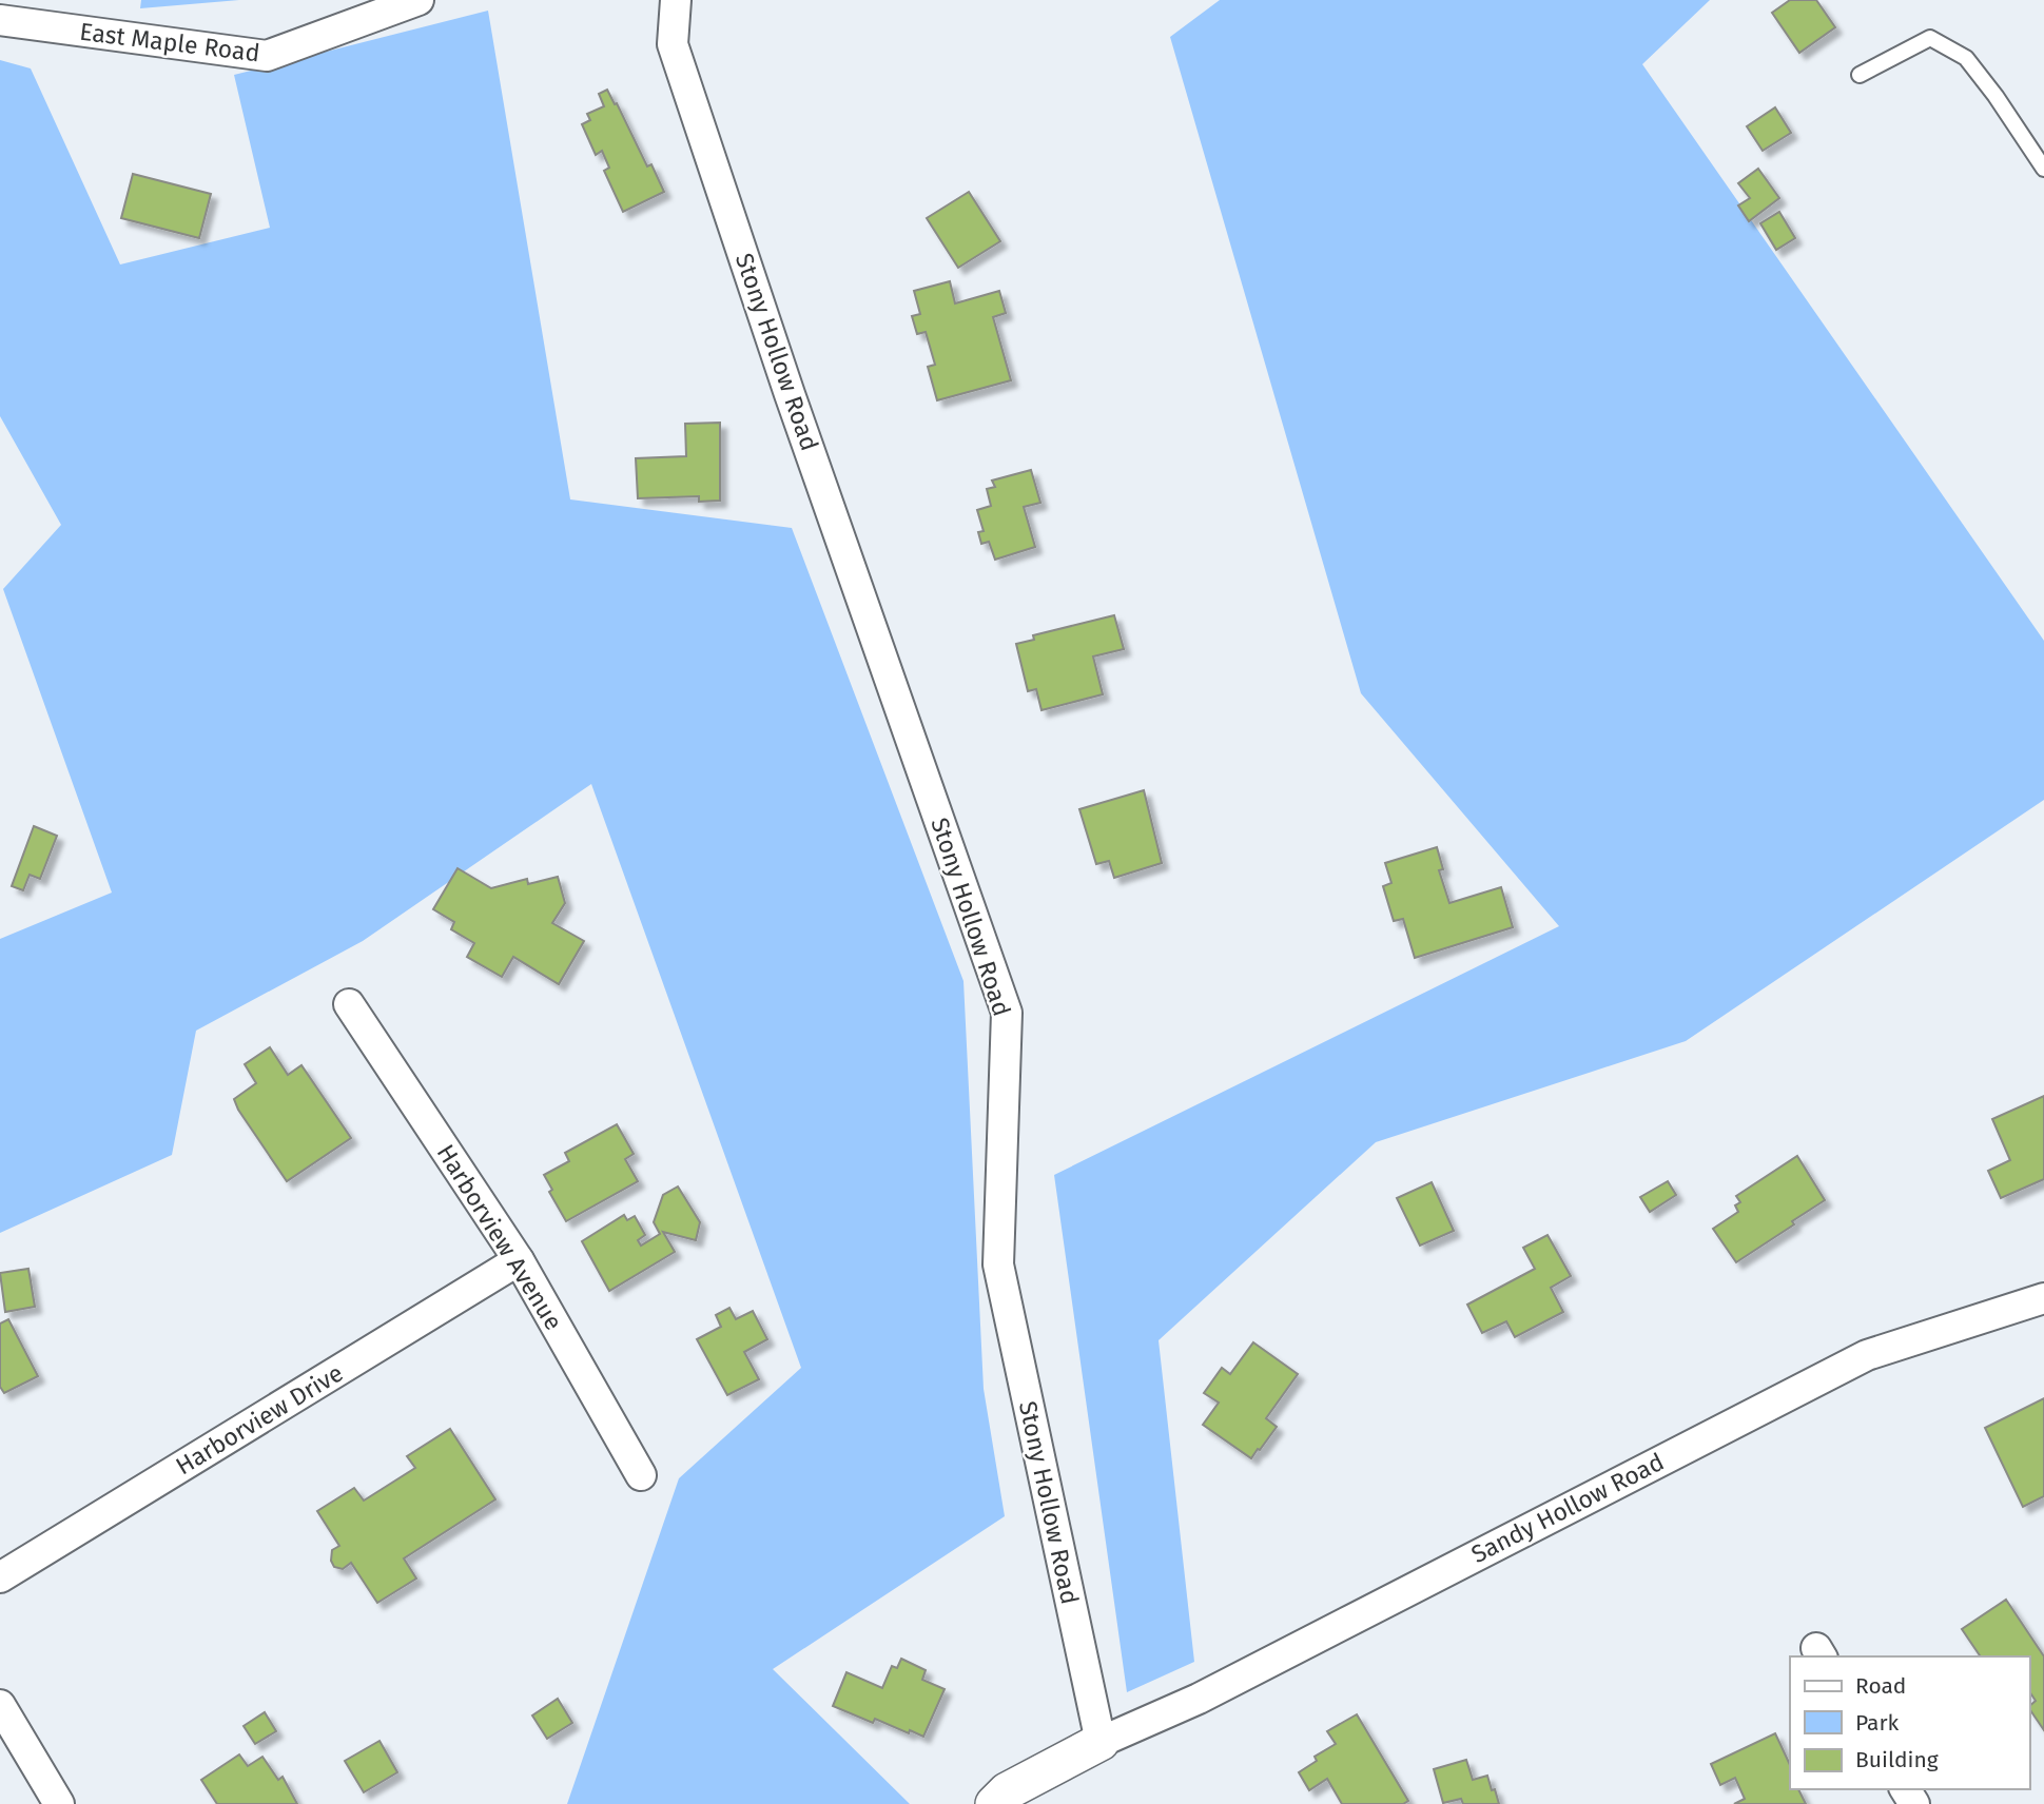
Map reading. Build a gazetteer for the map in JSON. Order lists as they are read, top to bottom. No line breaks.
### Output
{"streets":{"street":["East Maple Road","Stony Hollow Road","Harborview Avenue","Harborview Drive","Sandy Hollow Road"]},"crossings":[["Stony Hollow Road","Sandy Hollow Road"],["Harborview Avenue","Harborview Drive"]],"legend":["Road","Park","Building"]}
